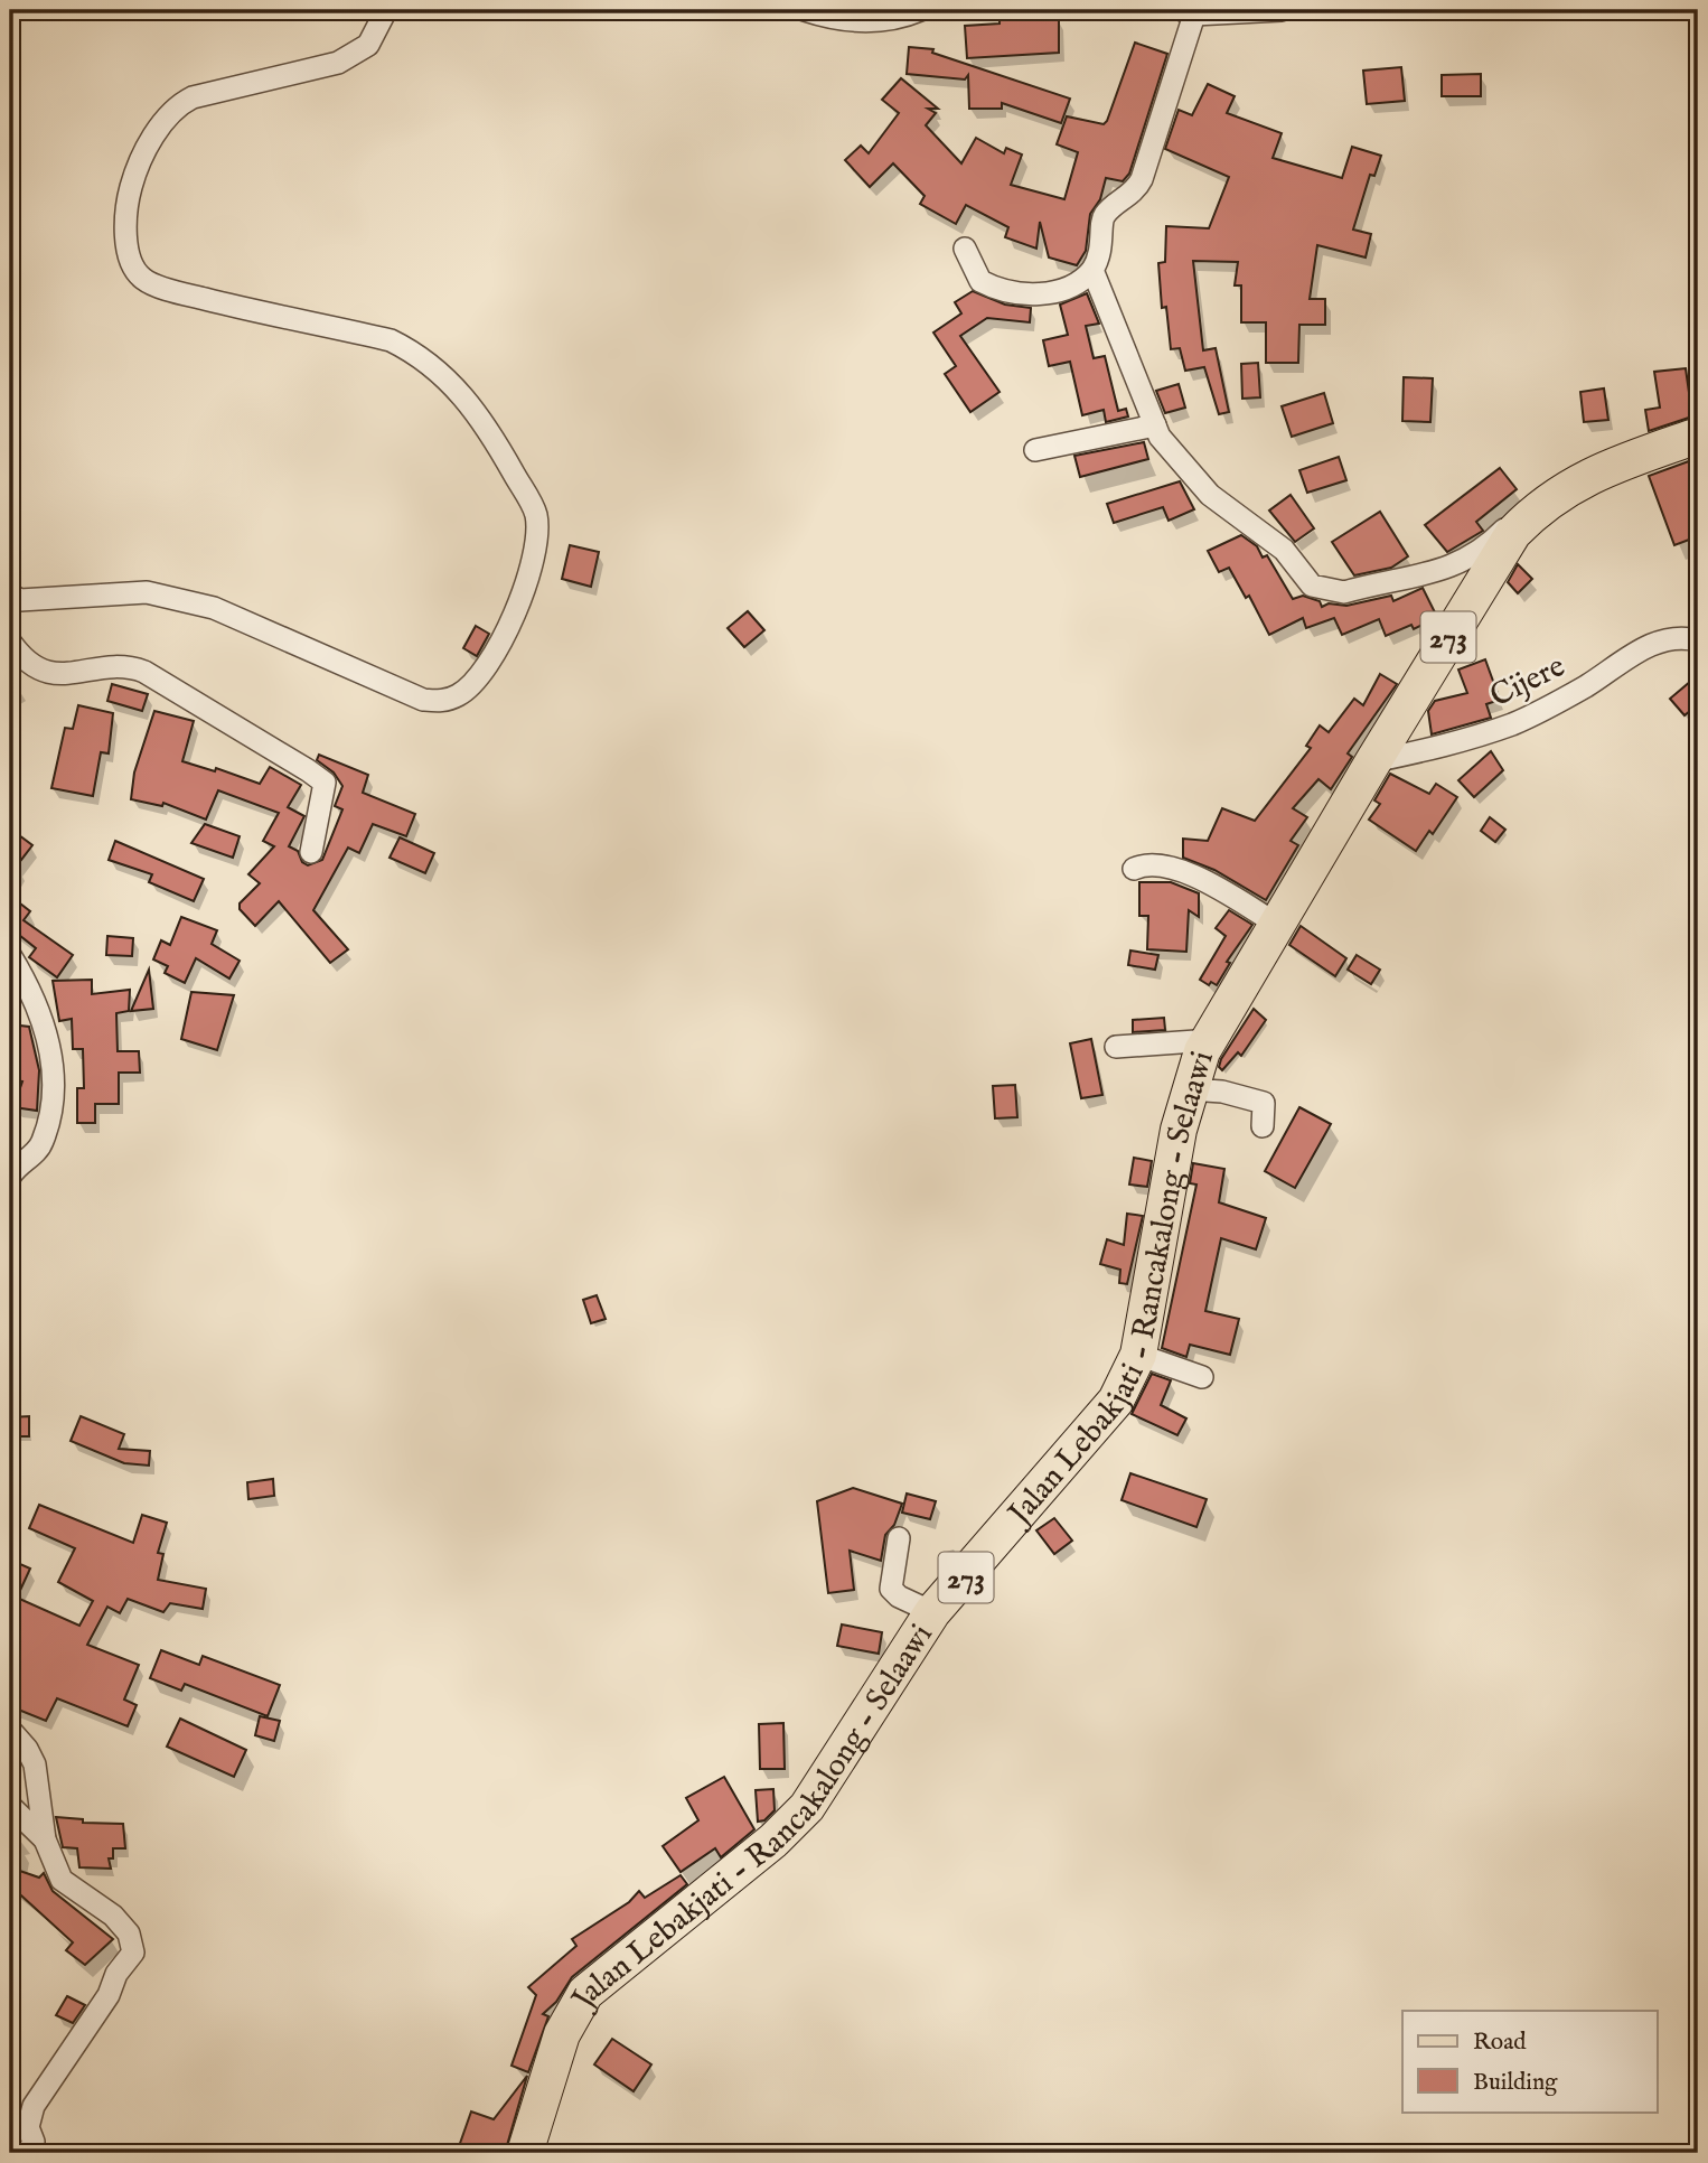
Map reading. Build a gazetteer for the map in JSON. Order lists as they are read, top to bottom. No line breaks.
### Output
{"streets":{"main road":["273","Jalan Lebakjati - Rancakalong - Selaawi"],"street":["Cijere"]},"crossings":[["Cijere","Jalan Lebakjati - Rancakalong - Selaawi"]],"legend":["Road","Building"]}
